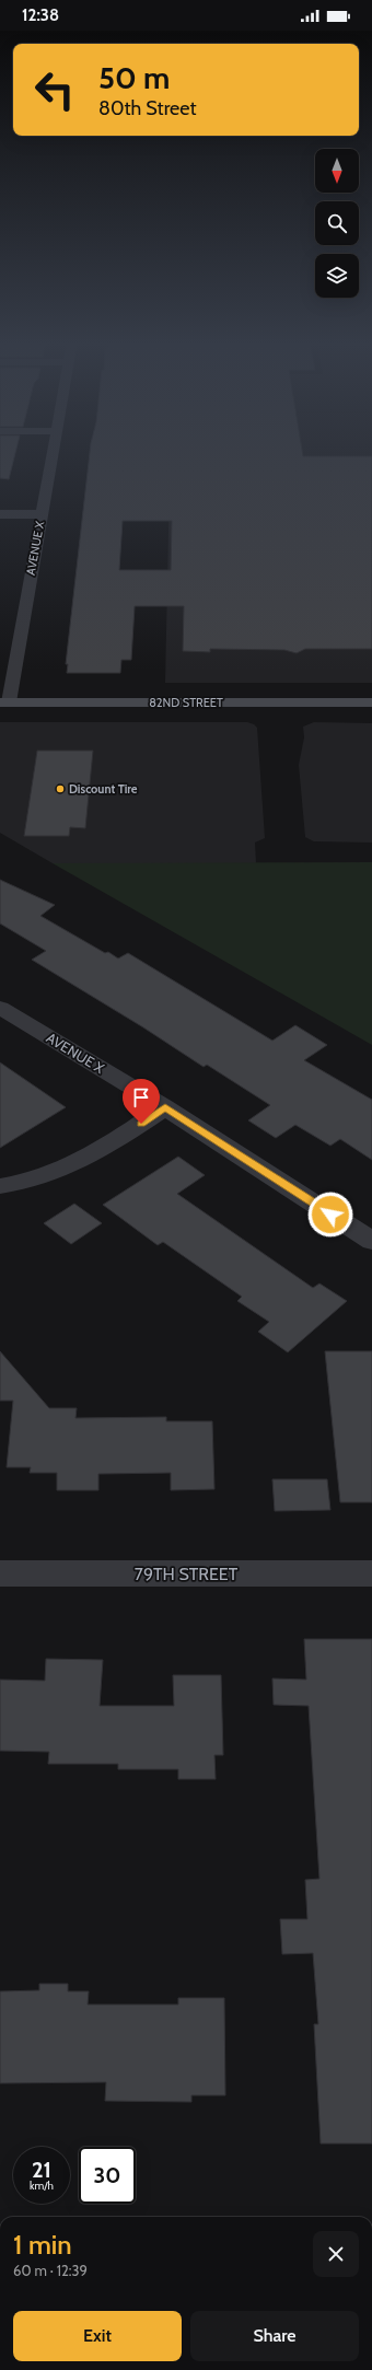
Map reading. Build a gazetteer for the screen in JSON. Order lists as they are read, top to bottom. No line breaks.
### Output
{"streets":{"main road":["82ND STREET"],"street":["AVENUE X","79TH STREET"]},"crossings":[["AVENUE X","82ND STREET"]],"places":["Discount Tire"],"north":"bottom","page":{"status":"12:38","turn":["50 m","80th Street"],"speed":"21 km/h","limit":"30","heading":["1 min","60 m · 12:39"],"buttons":["Exit","Share"]}}
